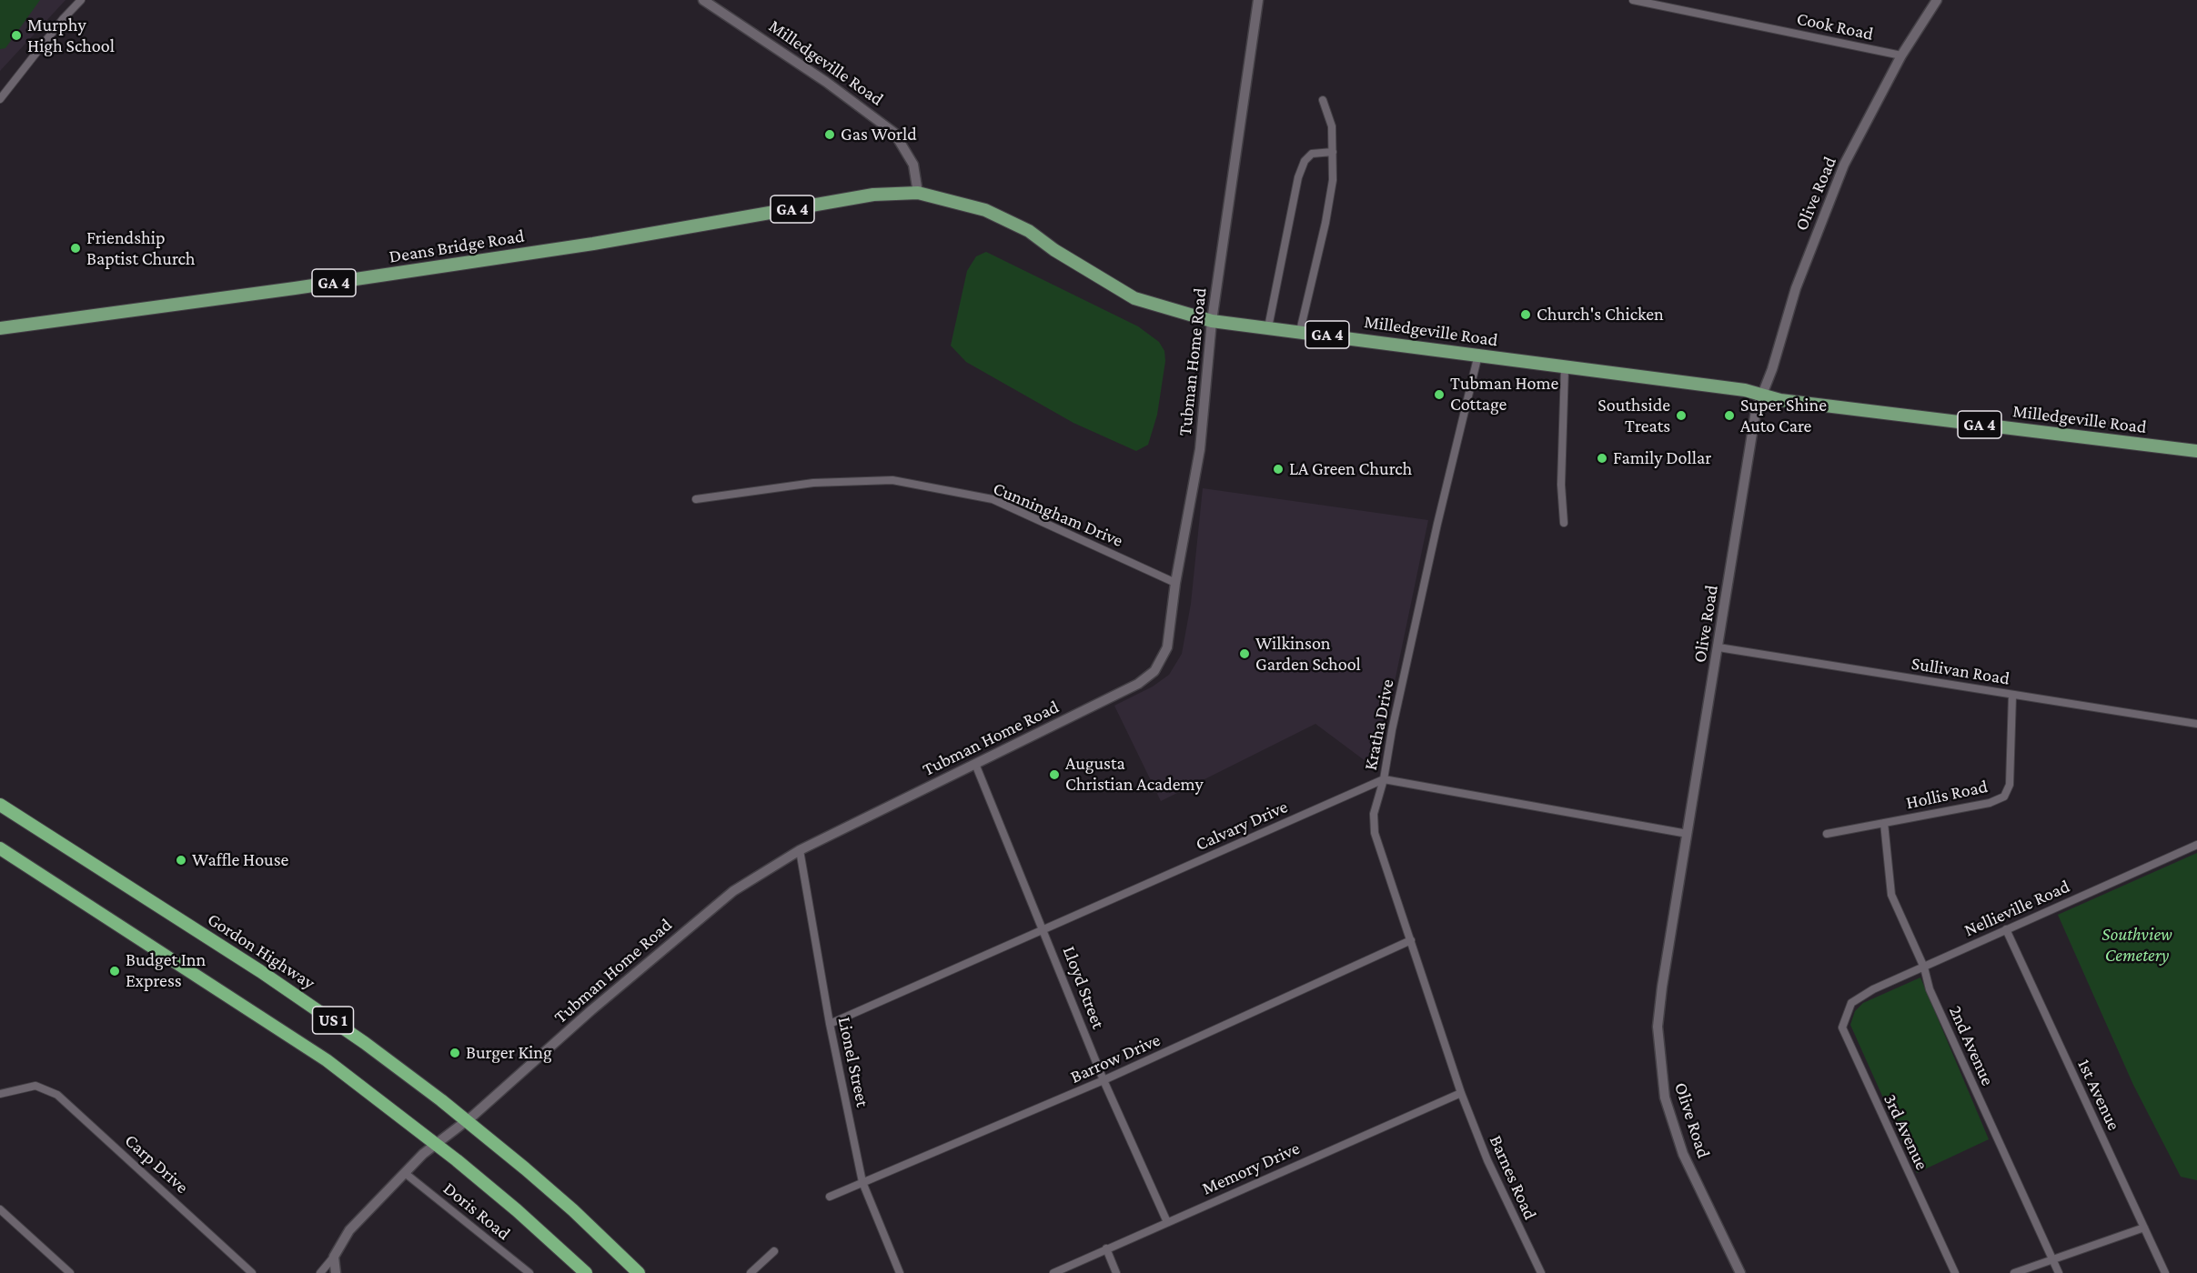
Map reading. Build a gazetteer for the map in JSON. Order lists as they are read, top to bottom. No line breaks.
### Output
{"streets":{"highway":["Gordon Highway","US 1"],"main road":["Milledgeville Road","GA 4","Deans Bridge Road"],"street":["Cook Road","Olive Road","Tubman Home Road","Cunningham Drive","Sullivan Road","Kratha Drive","Hollis Road","Calvary Drive","Nellieville Road","Lloyd Street","2nd Avenue","Barrow Drive","Lionel Street","1st Avenue","3rd Avenue","Carp Drive","Memory Drive","Barnes Road","Doris Road"]},"crossings":[["Cook Road","Olive Road"],["Milledgeville Road","Olive Road"],["Milledgeville Road","Deans Bridge Road"],["Milledgeville Road","Tubman Home Road"],["Milledgeville Road","Kratha Drive"],["Olive Road","Sullivan Road"],["Tubman Home Road","Cunningham Drive"],["Tubman Home Road","Gordon Highway"],["Tubman Home Road","Lloyd Street"],["Tubman Home Road","US 1"],["Tubman Home Road","Lionel Street"],["Tubman Home Road","Doris Road"],["Sullivan Road","Hollis Road"],["Kratha Drive","Calvary Drive"],["Kratha Drive","Barrow Drive"],["Kratha Drive","Memory Drive"],["Kratha Drive","Barnes Road"],["Hollis Road","2nd Avenue"],["Calvary Drive","Lloyd Street"],["Calvary Drive","Lionel Street"],["Nellieville Road","2nd Avenue"],["Nellieville Road","1st Avenue"],["Nellieville Road","3rd Avenue"],["Lloyd Street","Barrow Drive"],["Lloyd Street","Memory Drive"],["Barrow Drive","Lionel Street"],["Memory Drive","Barnes Road"]],"parks":["Southview Cemetery"],"places":["Murphy High School","Gas World","Friendship Baptist Church","Church's Chicken","Tubman Home Cottage","Southside Treats","Super Shine Auto Care","Family Dollar","LA Green Church","Wilkinson Garden School","Augusta Christian Academy","Waffle House","Budget Inn Express","Burger King"]}
